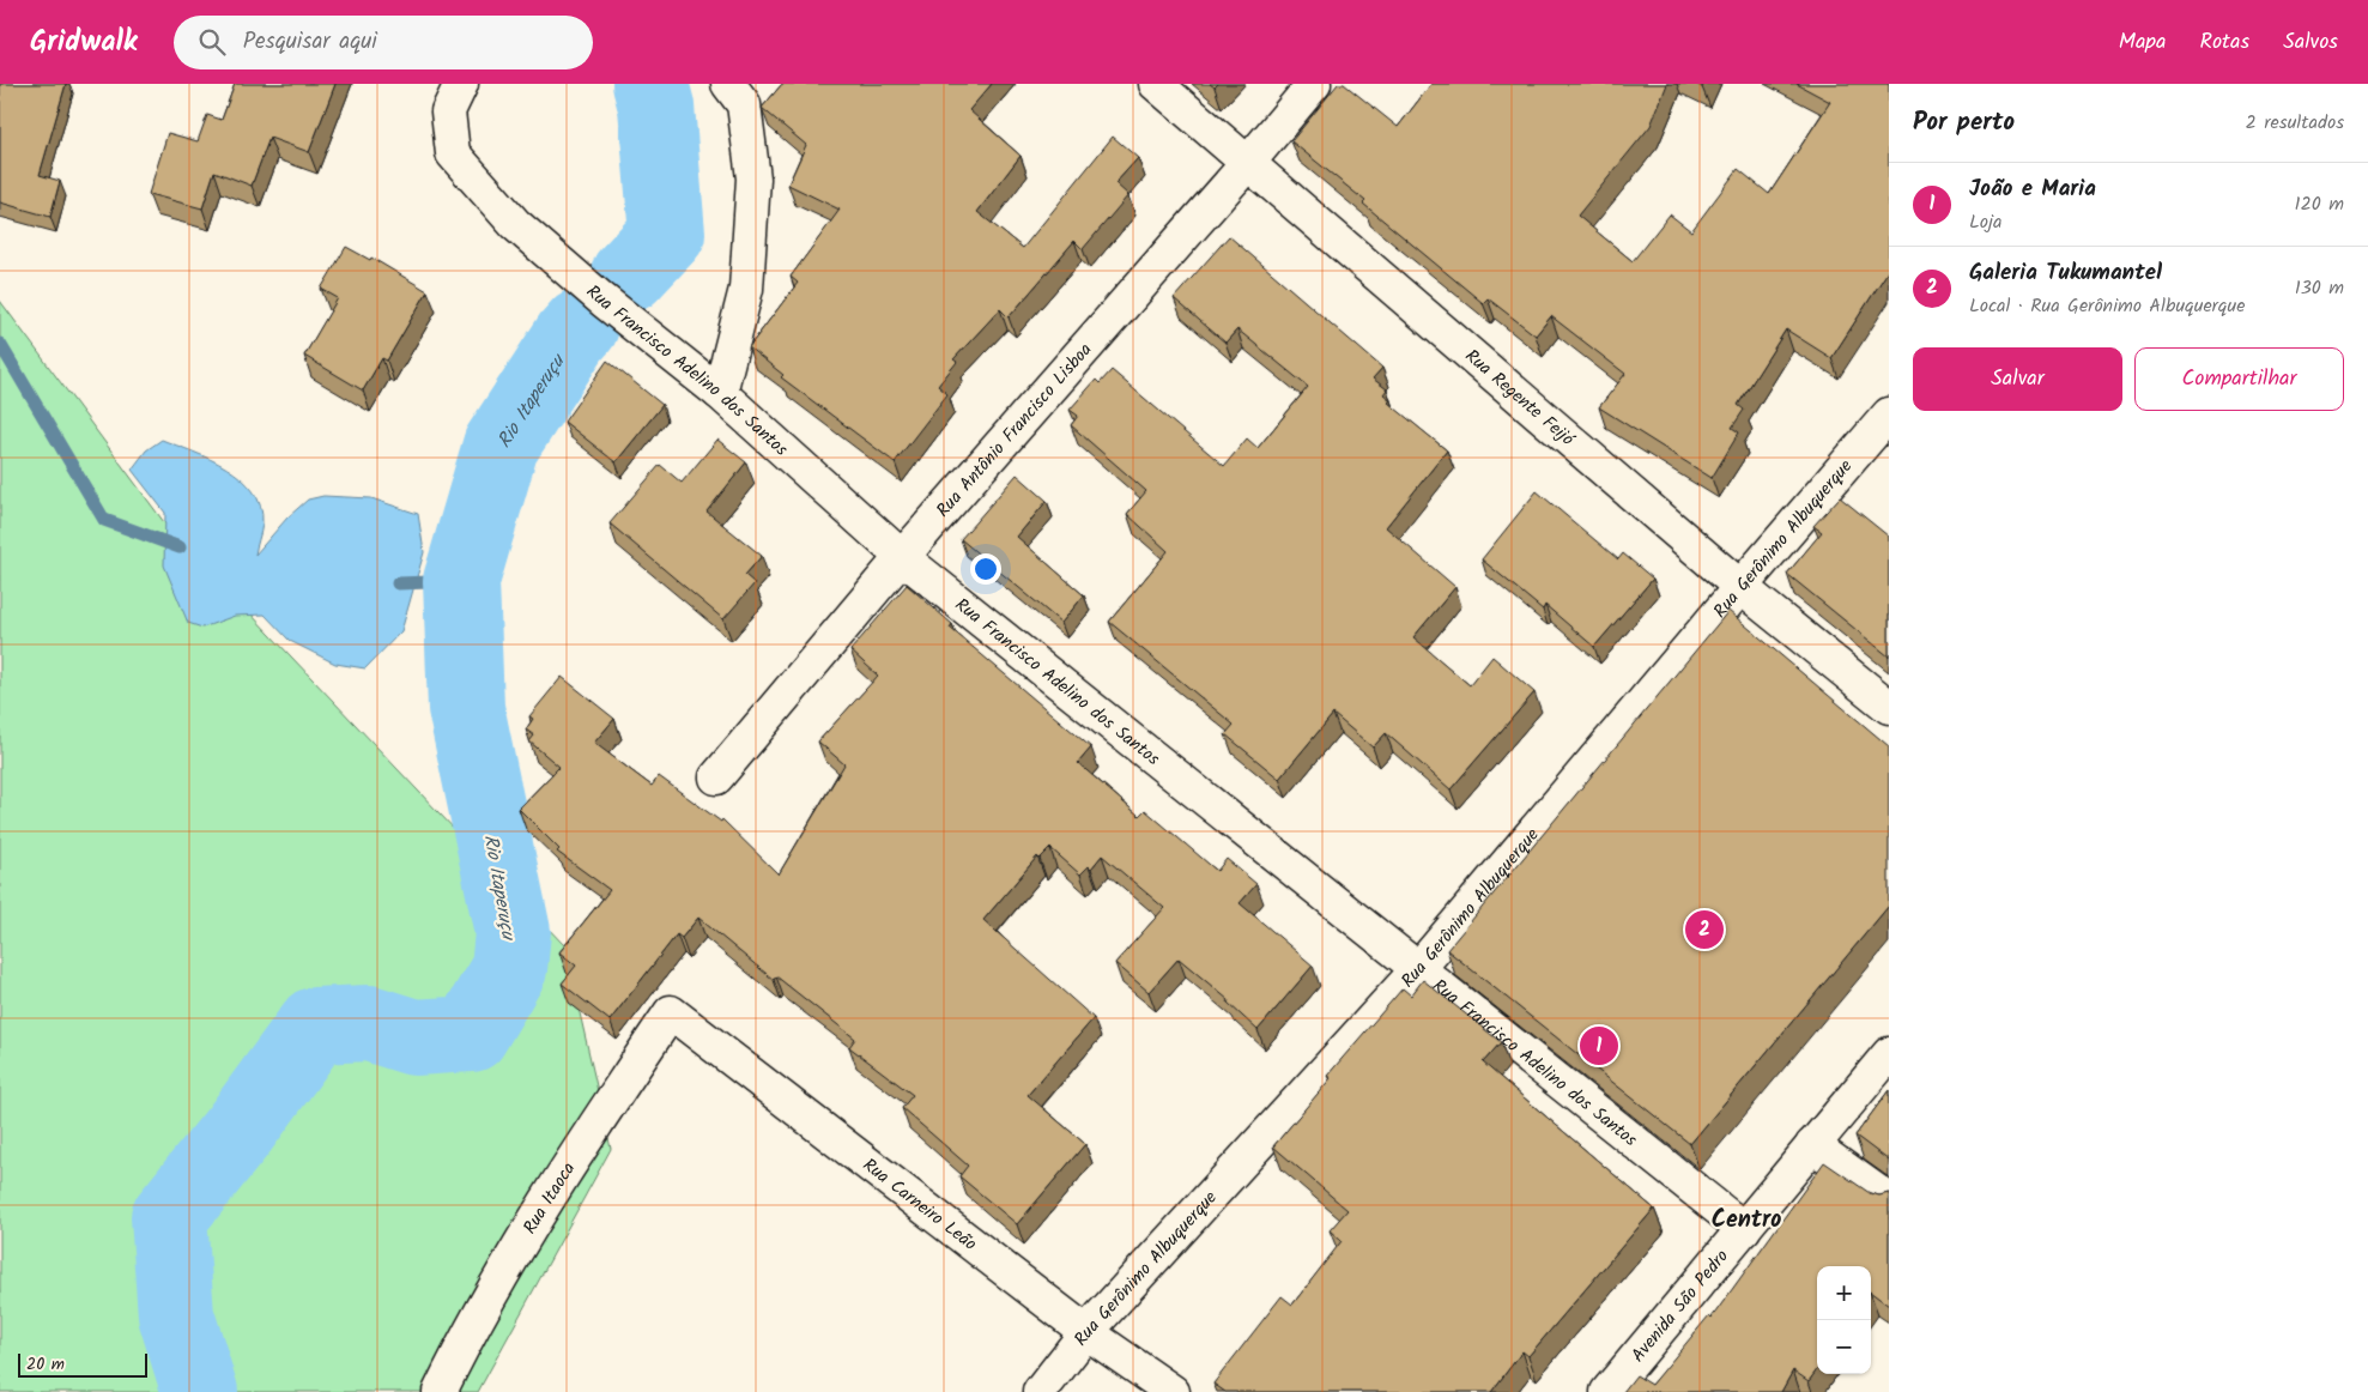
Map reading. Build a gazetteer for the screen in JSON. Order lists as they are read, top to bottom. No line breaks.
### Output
{"streets":{"street":["Rua Francisco Adelino dos Santos","Rua Regente Feijó","Rua Antônio Francisco Lisboa","Rua Gerônimo Albuquerque","Rua Itaoca","Rua Carneiro Leão","Avenida São Pedro"]},"crossings":[["Rua Francisco Adelino dos Santos","Rua Antônio Francisco Lisboa"],["Rua Francisco Adelino dos Santos","Rua Gerônimo Albuquerque"],["Rua Francisco Adelino dos Santos","Avenida São Pedro"],["Rua Regente Feijó","Rua Antônio Francisco Lisboa"],["Rua Regente Feijó","Rua Gerônimo Albuquerque"],["Rua Gerônimo Albuquerque","Rua Carneiro Leão"],["Rua Itaoca","Rua Carneiro Leão"]],"districts":["Centro"],"water":["Rio Itaperuçu"],"scale_bar":"20 m","page":{"header":"Gridwalk","search":"Pesquisar aqui","nav":["Mapa","Rotas","Salvos"],"heading":["Por perto","2 resultados"],"list":[{"mark":"1","name":"João e Maria","note":"Loja","value":"120 m"},{"mark":"2","name":"Galeria Tukumantel","note":"Local · Rua Gerônimo Albuquerque","value":"130 m"}],"buttons":["Salvar","Compartilhar"],"pins":["2","1"],"map_buttons":["+","−"],"scale":"20 m"}}
